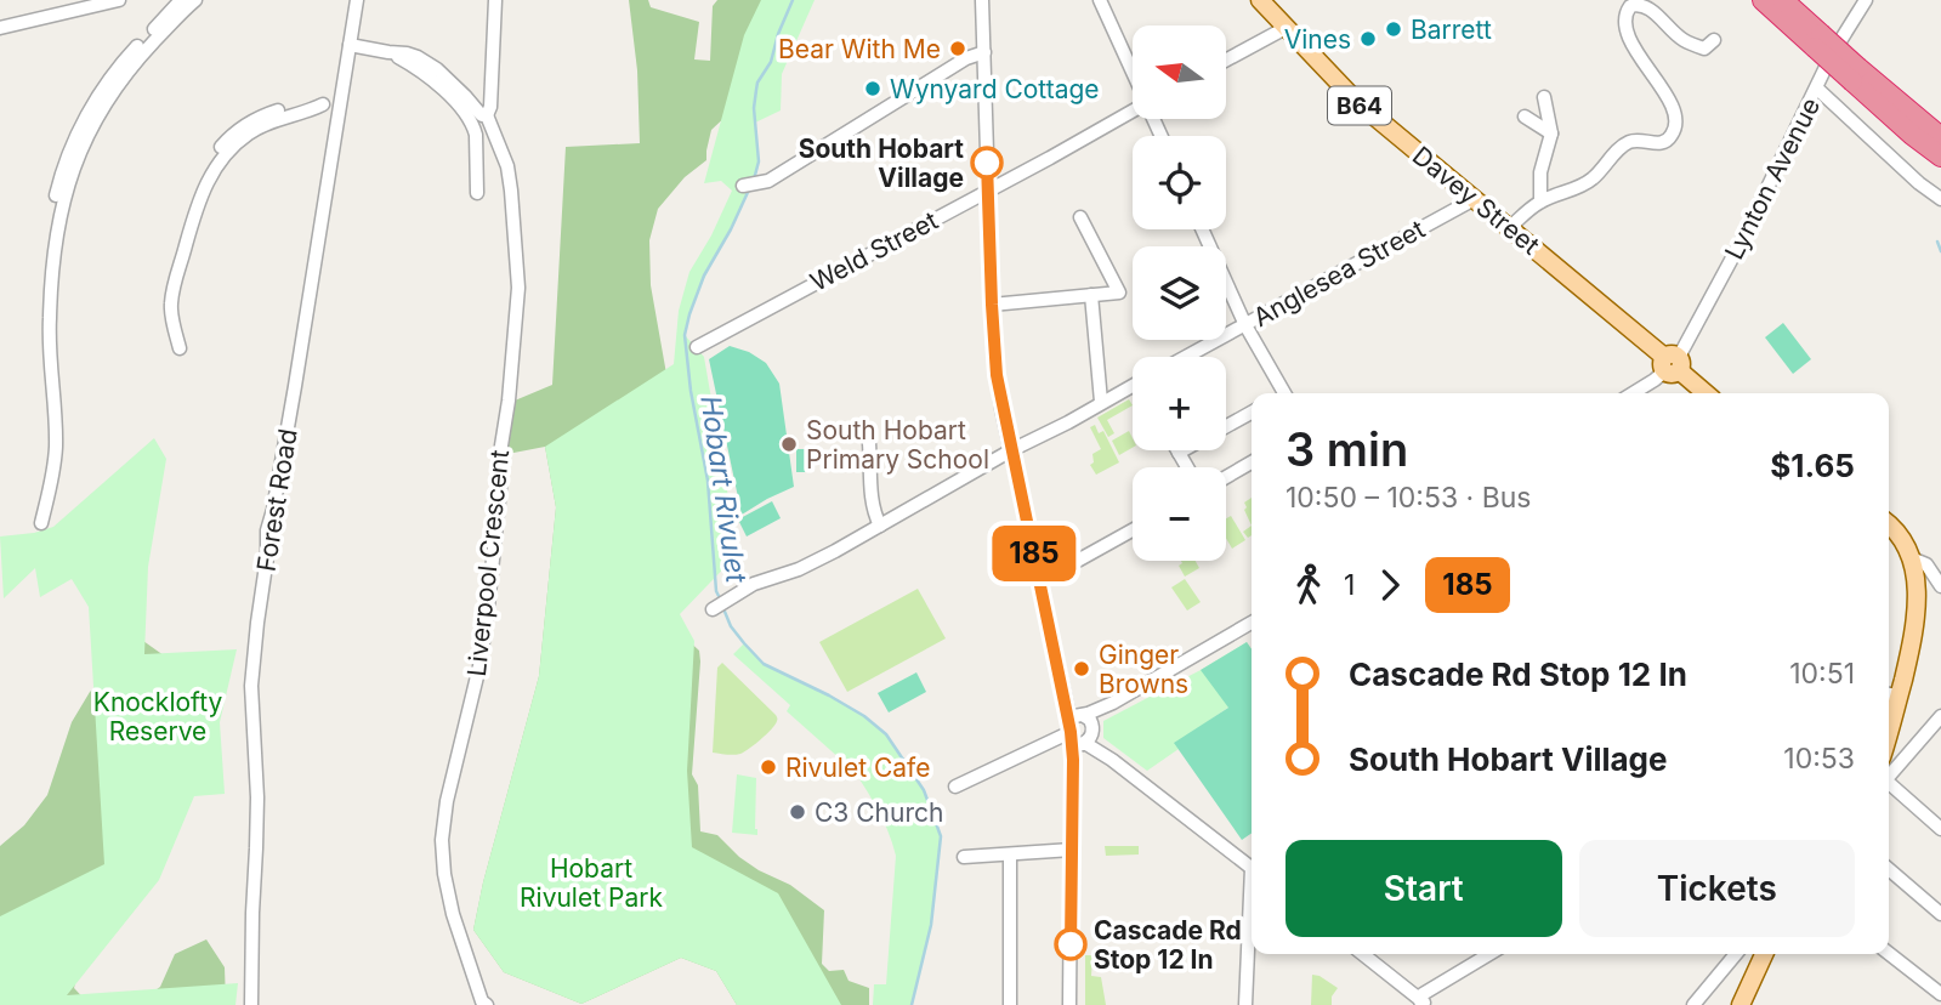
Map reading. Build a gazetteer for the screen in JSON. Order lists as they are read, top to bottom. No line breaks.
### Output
{"streets":{"main road":["B64","Davey Street"],"street":["Lynton Avenue","Weld Street","Anglesea Street","Forest Road","Liverpool Crescent"]},"crossings":[["Lynton Avenue","Davey Street"],["Davey Street","Anglesea Street"],["Forest Road","Liverpool Crescent"]],"water":["Hobart Rivulet"],"parks":["Knocklofty Reserve","Hobart Rivulet Park"],"places":["Barrett","Vines","Bear With Me","Wynyard Cottage","South Hobart Village","South Hobart Primary School","Ginger Browns","Rivulet Cafe","C3 Church","Cascade Rd Stop 12 In"],"lines":["bus line 185"],"north":"left","page":{"on_map":"185","map_buttons":["+","−"],"heading":["3 min","10:50 – 10:53 · Bus","$1.65"],"legs":["1","185"],"list":[{"name":"Cascade Rd Stop 12 In","value":"10:51"},{"name":"South Hobart Village","value":"10:53"}],"buttons":["Start","Tickets"]}}
